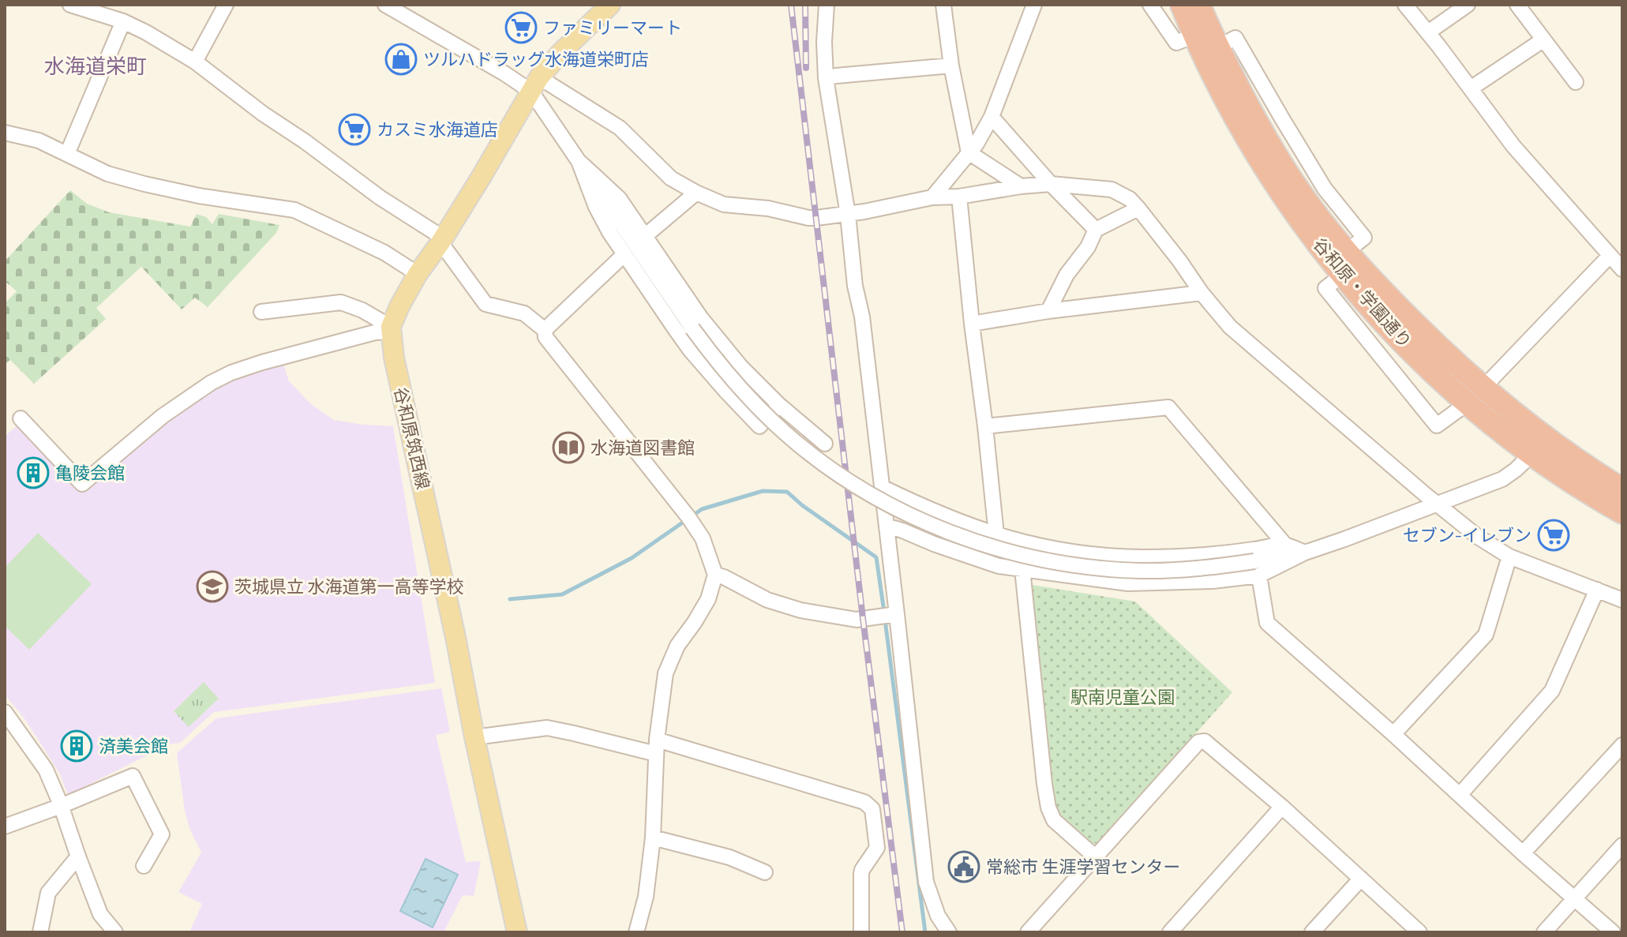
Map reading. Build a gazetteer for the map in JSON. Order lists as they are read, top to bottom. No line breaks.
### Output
{"streets":{"highway":["谷和原・学園通り"],"main road":["谷和原筑西線"]},"districts":["水海道栄町"],"parks":["駅南児童公園"],"places":{"supermarket":["ファミリーマート","カスミ水海道店","セブン-イレブン"],"shop":["ツルハドラッグ水海道栄町店"],"library":["水海道図書館"],"building":["亀陵会館","済美会館"],"school or university":["茨城県立 水海道第一高等学校"],"public building":["常総市 生涯学習センター"]}}
